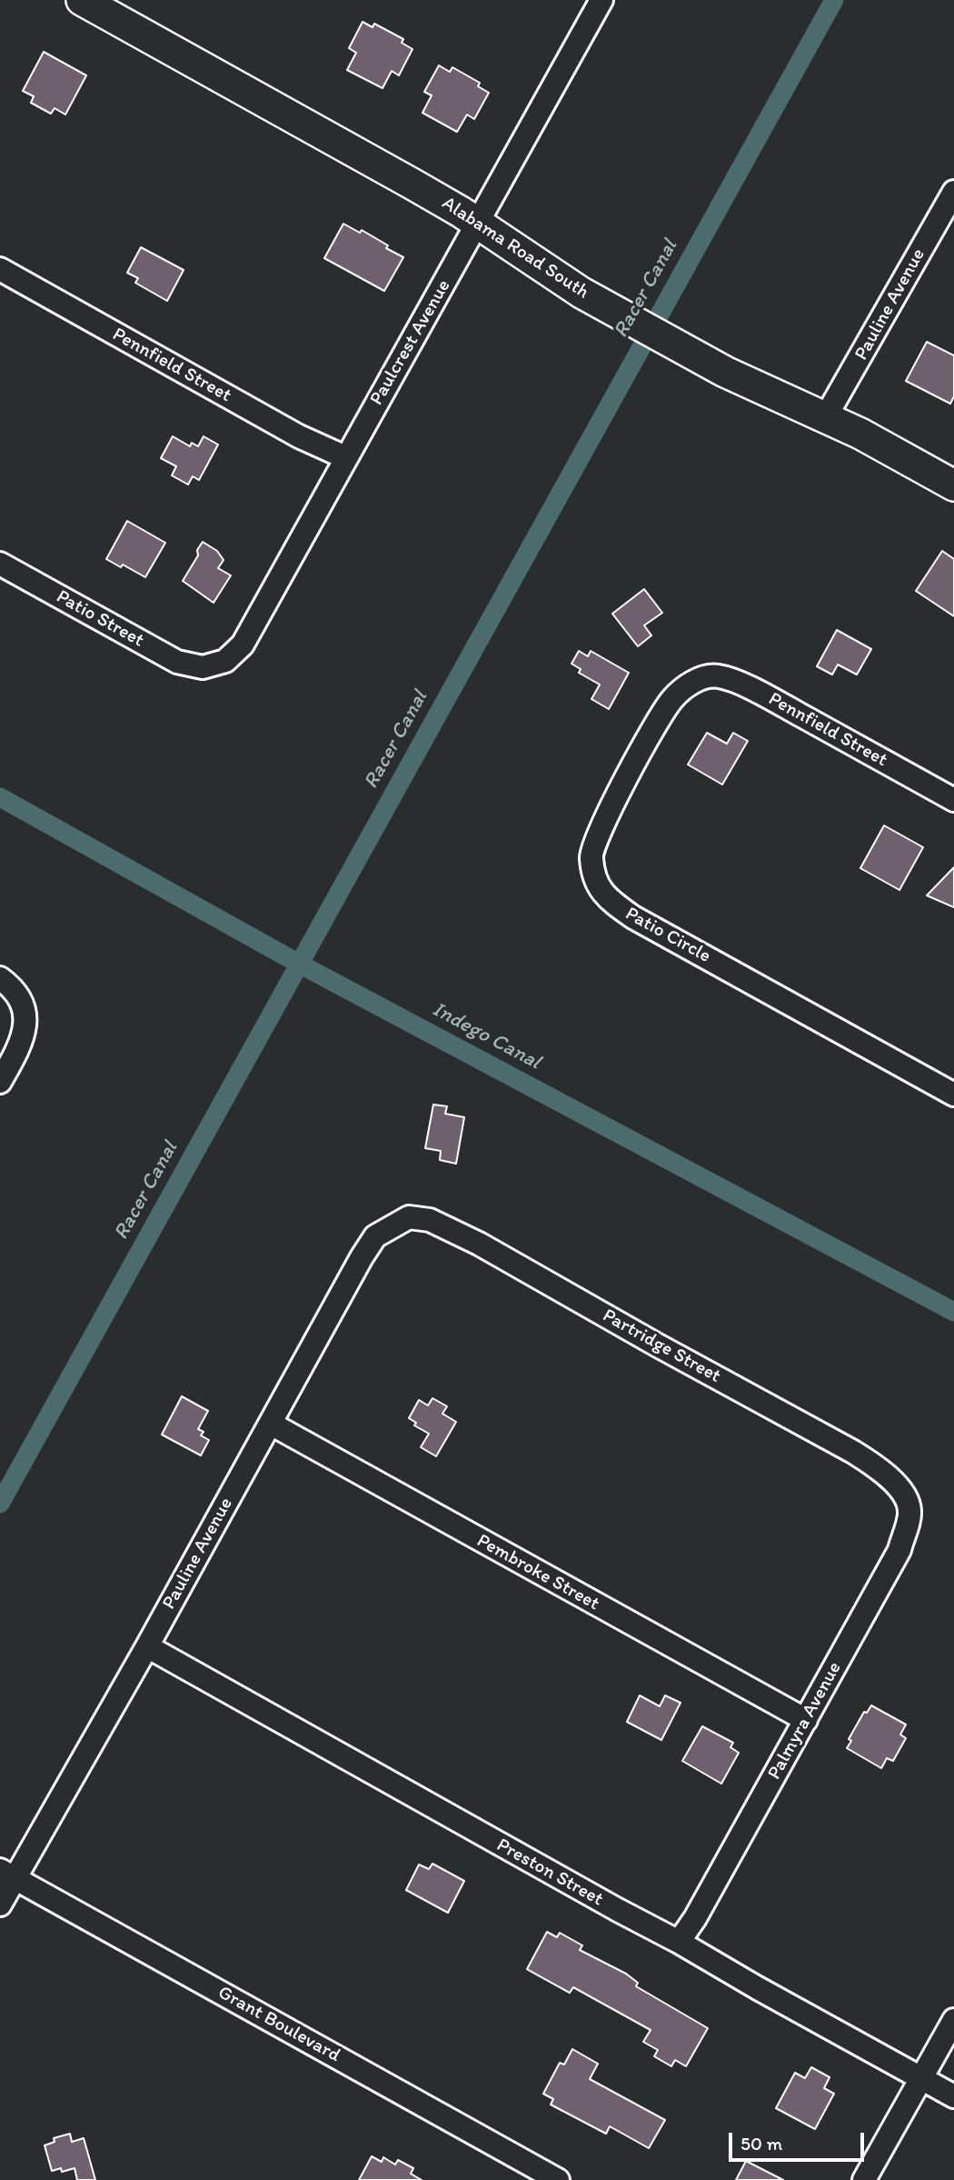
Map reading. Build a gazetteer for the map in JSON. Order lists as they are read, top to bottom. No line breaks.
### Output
{"streets":{"street":["Alabama Road South","Pauline Avenue","Paulcrest Avenue","Pennfield Street","Patio Street","Patio Circle","Partridge Street","Pembroke Street","Palmyra Avenue","Preston Street","Grant Boulevard"]},"crossings":[["Alabama Road South","Pauline Avenue"],["Alabama Road South","Paulcrest Avenue"],["Pauline Avenue","Partridge Street"],["Pauline Avenue","Pembroke Street"],["Pauline Avenue","Preston Street"],["Pauline Avenue","Grant Boulevard"],["Paulcrest Avenue","Pennfield Street"],["Paulcrest Avenue","Patio Street"],["Pennfield Street","Patio Circle"],["Partridge Street","Palmyra Avenue"],["Pembroke Street","Palmyra Avenue"],["Palmyra Avenue","Preston Street"]],"water":["Racer Canal","Indego Canal"],"scale_bar":"50 m"}
